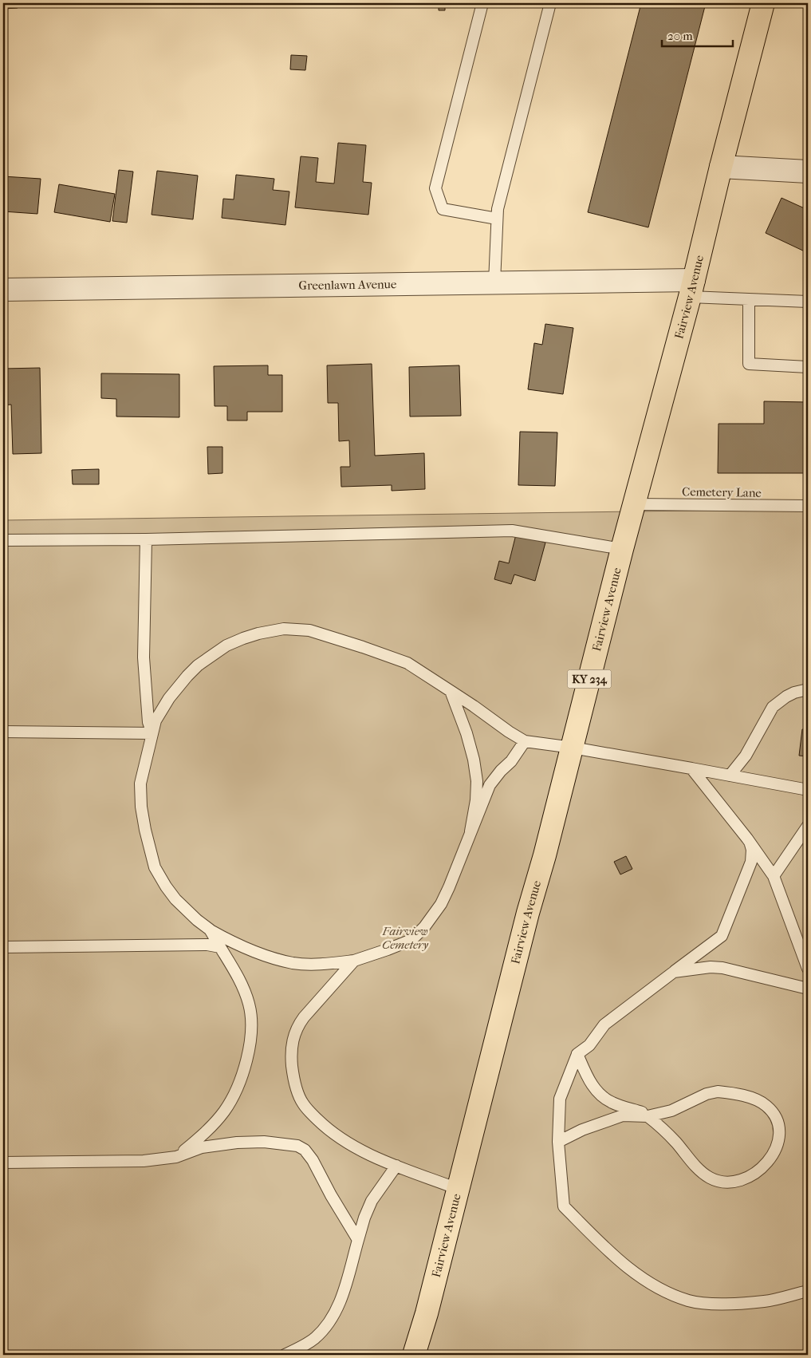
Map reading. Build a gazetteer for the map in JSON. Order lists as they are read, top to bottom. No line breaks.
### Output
{"streets":{"main road":["Fairview Avenue","KY 234"],"street":["Greenlawn Avenue"],"lane":["Cemetery Lane"]},"crossings":[["Greenlawn Avenue","Fairview Avenue"],["Fairview Avenue","Cemetery Lane"]],"parks":["Fairview Cemetery"],"scale_bar":"20 m"}
